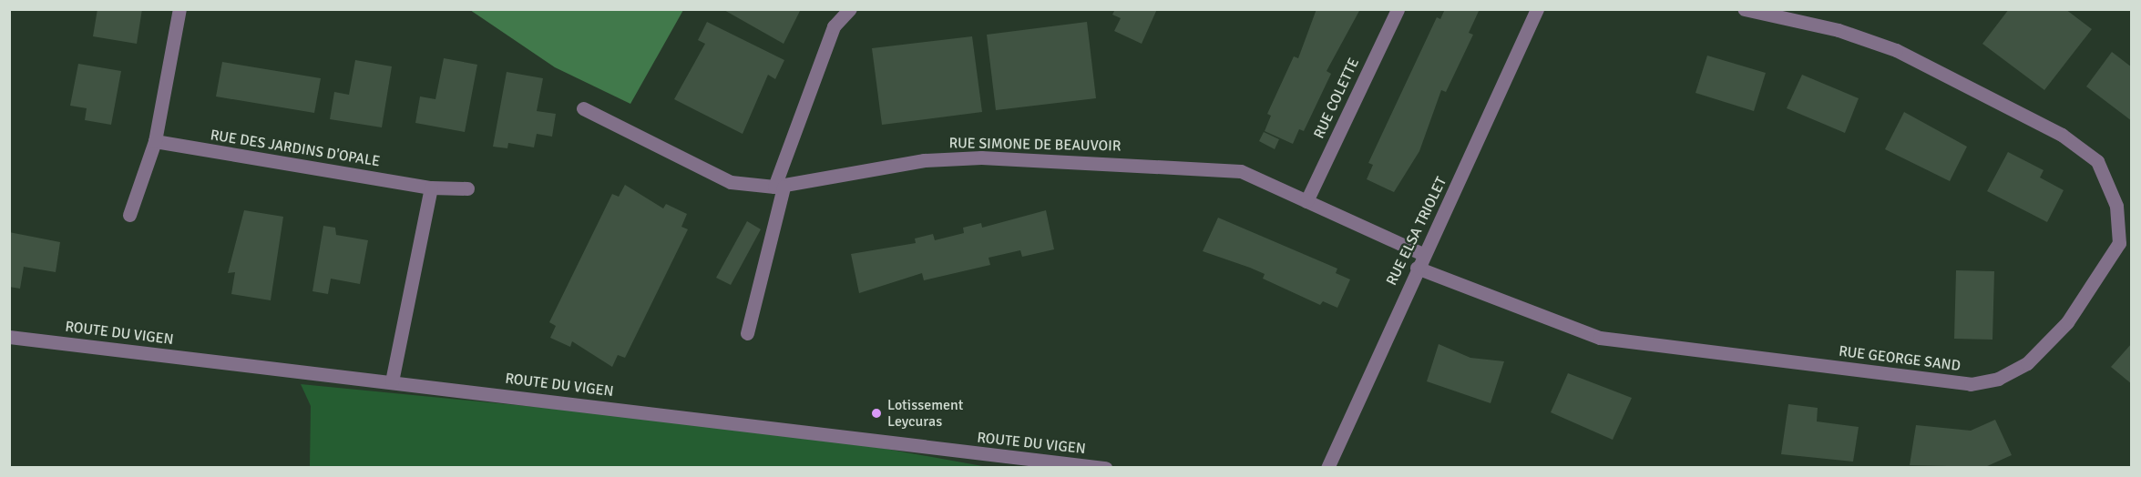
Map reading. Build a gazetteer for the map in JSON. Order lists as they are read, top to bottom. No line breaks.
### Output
{"streets":{"street":["RUE COLETTE","RUE SIMONE DE BEAUVOIR","RUE DES JARDINS D'OPALE","RUE ELSA TRIOLET","ROUTE DU VIGEN","RUE GEORGE SAND"]},"crossings":[["RUE COLETTE","RUE SIMONE DE BEAUVOIR"],["RUE SIMONE DE BEAUVOIR","RUE ELSA TRIOLET"],["RUE ELSA TRIOLET","RUE GEORGE SAND"]],"places":["Lotissement Leycuras"]}
